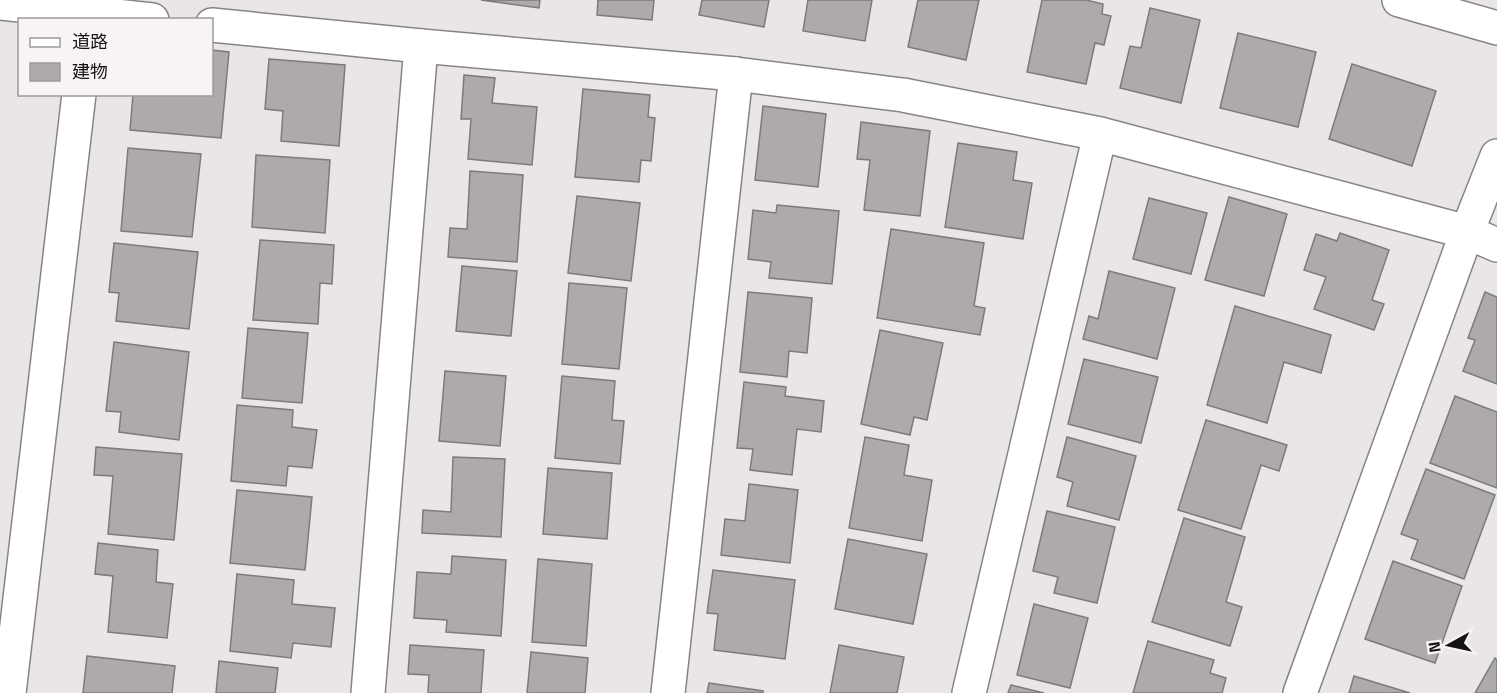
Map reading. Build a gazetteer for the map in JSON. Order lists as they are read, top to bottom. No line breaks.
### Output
{"legend":["道路","建物"],"north":"left"}
